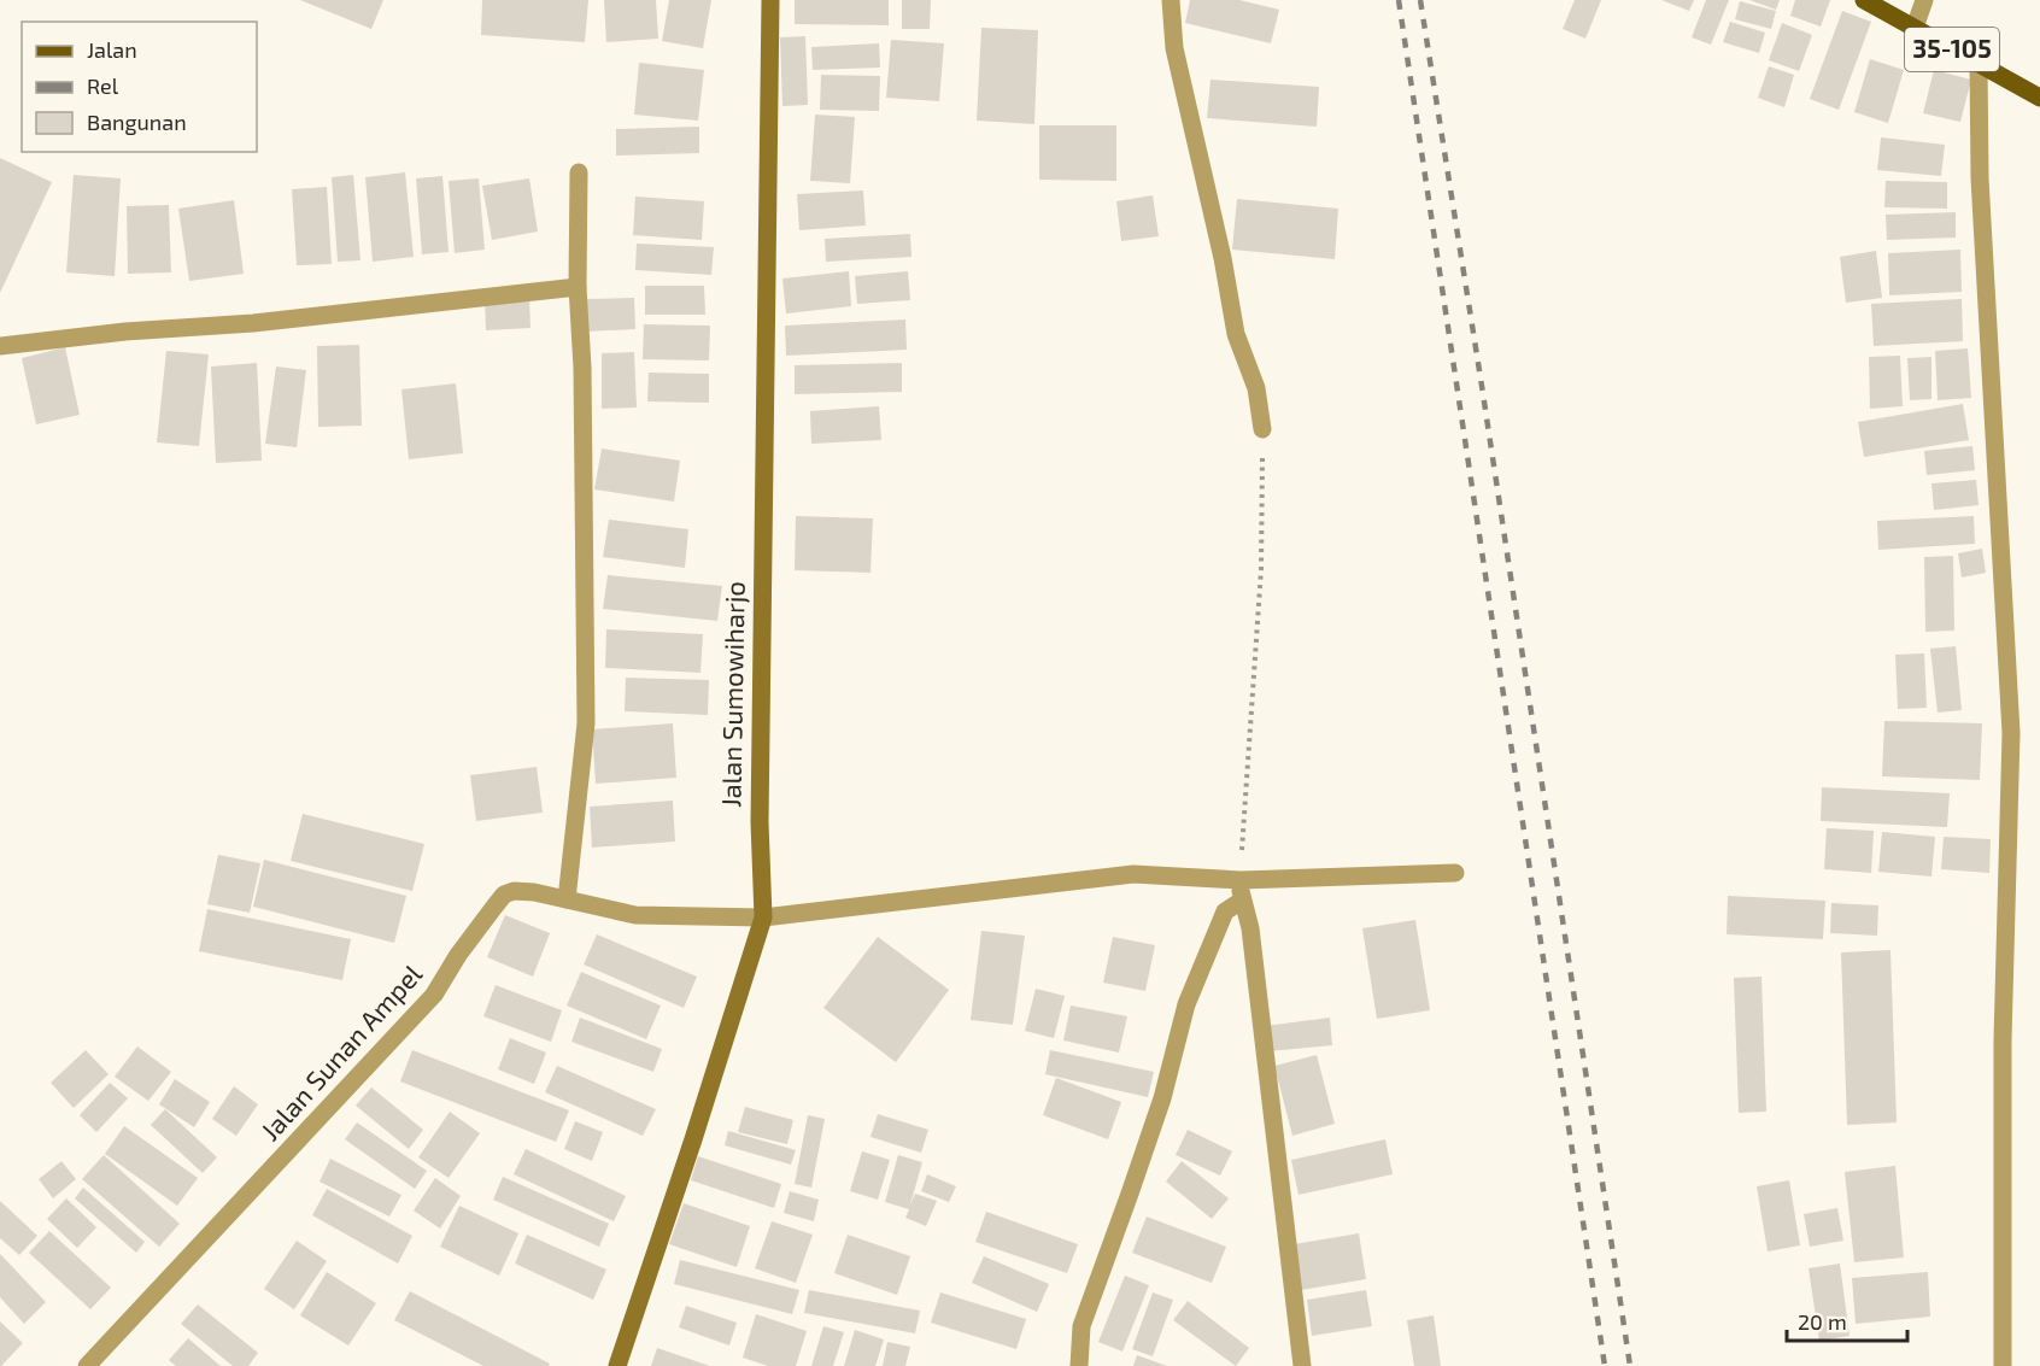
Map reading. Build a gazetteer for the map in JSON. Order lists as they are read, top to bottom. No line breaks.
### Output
{"streets":{"main road":["35-105"],"street":["Jalan Sumowiharjo","Jalan Sunan Ampel"]},"crossings":[["Jalan Sumowiharjo","Jalan Sunan Ampel"]],"legend":["Jalan","Rel","Bangunan"],"scale_bar":"20 m"}
